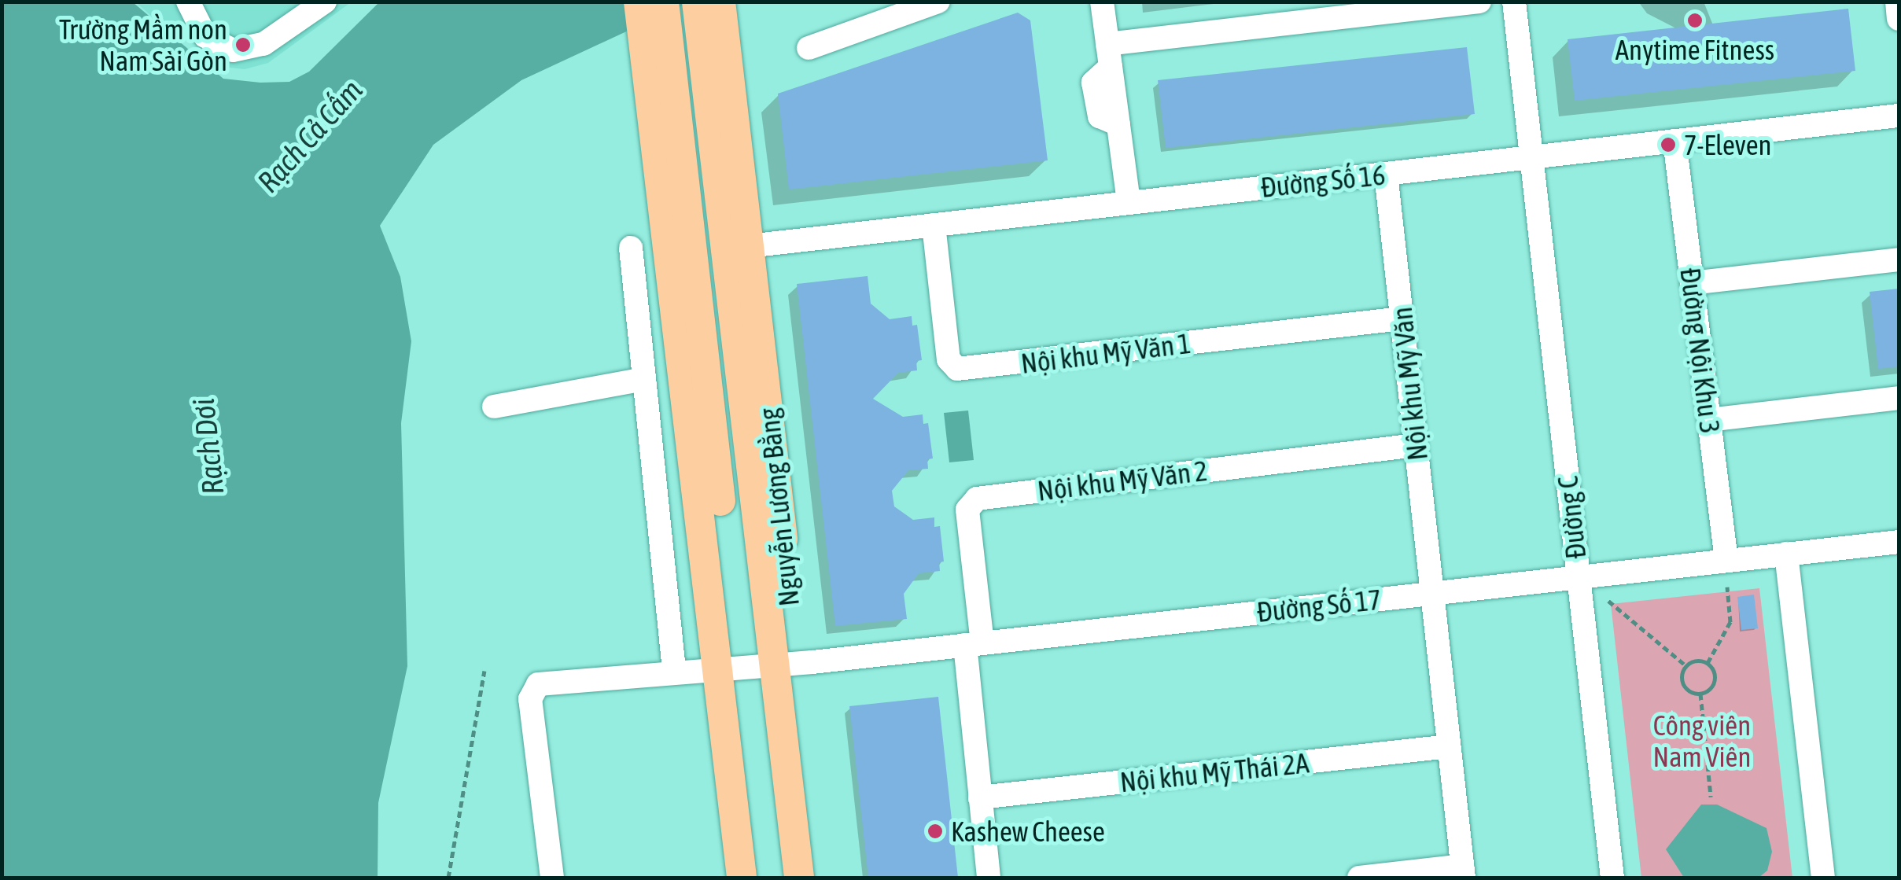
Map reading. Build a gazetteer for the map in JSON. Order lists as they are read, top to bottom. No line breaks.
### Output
{"streets":{"main road":["Nguyễn Lương Bằng"],"street":["Đường Số 16","Đường Nội Khu 3","Nội khu Mỹ Văn 1","Nội khu Mỹ Văn","Nội khu Mỹ Văn 2","Đường C","Đường Số 17","Nội khu Mỹ Thái 2A"]},"crossings":[["Đường Số 16","Đường Nội Khu 3"],["Đường Số 16","Nội khu Mỹ Văn 1"],["Đường Số 16","Nội khu Mỹ Văn"],["Đường Số 16","Nguyễn Lương Bằng"],["Đường Số 16","Đường C"],["Đường Nội Khu 3","Đường Số 17"],["Nội khu Mỹ Văn 1","Nội khu Mỹ Văn"],["Nội khu Mỹ Văn","Nội khu Mỹ Văn 2"],["Nội khu Mỹ Văn","Đường Số 17"],["Nội khu Mỹ Văn","Nội khu Mỹ Thái 2A"],["Nội khu Mỹ Văn 2","Đường Số 17"],["Nội khu Mỹ Văn 2","Nội khu Mỹ Thái 2A"],["Nguyễn Lương Bằng","Đường Số 17"],["Đường C","Đường Số 17"]],"water":["Rạch Cả Cấm","Rạch Dơi"],"parks":["Công viên Nam Viên"],"places":["Anytime Fitness","Trường Mầm non Nam Sài Gòn","7-Eleven","Kashew Cheese"]}
